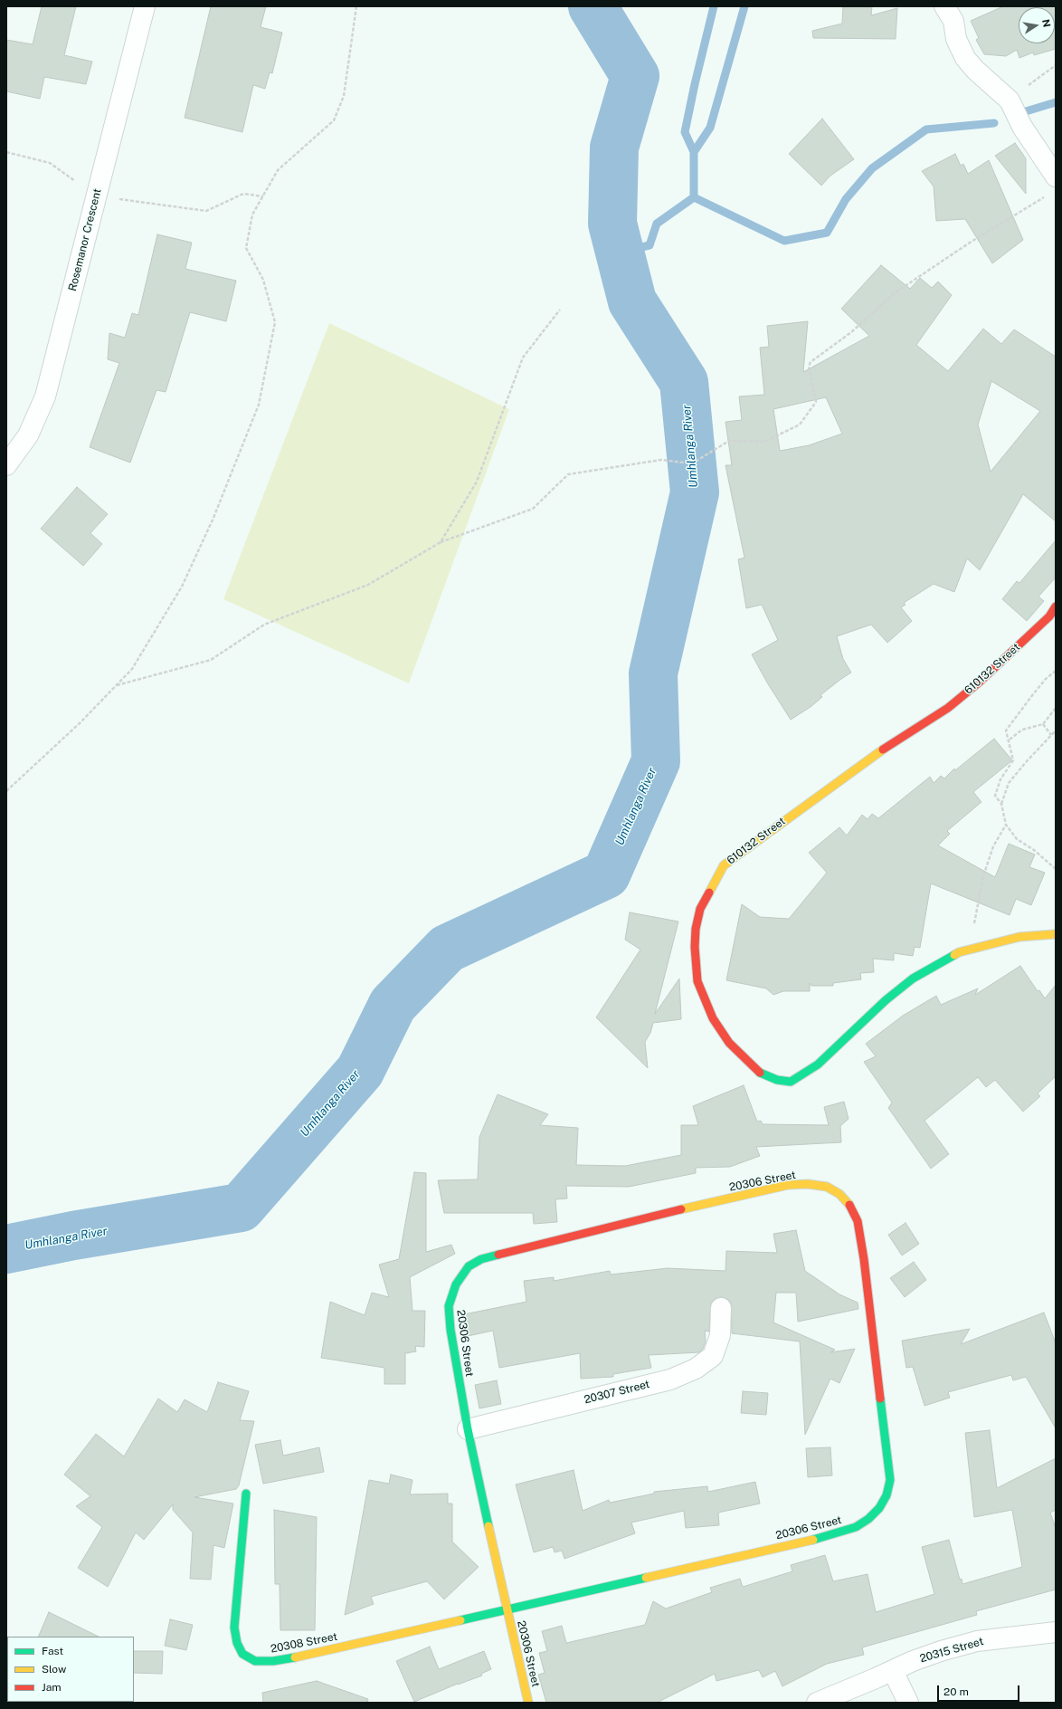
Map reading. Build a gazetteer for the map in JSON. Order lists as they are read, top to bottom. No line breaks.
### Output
{"streets":{"street":["Rosemanor Crescent","610132 Street","20306 Street","20307 Street","20308 Street","20315 Street"]},"crossings":[["20306 Street","20307 Street"],["20306 Street","20308 Street"]],"water":["Umhlanga River"],"legend":["Fast","Slow","Jam"],"scale_bar":"20 m","north":"right"}
